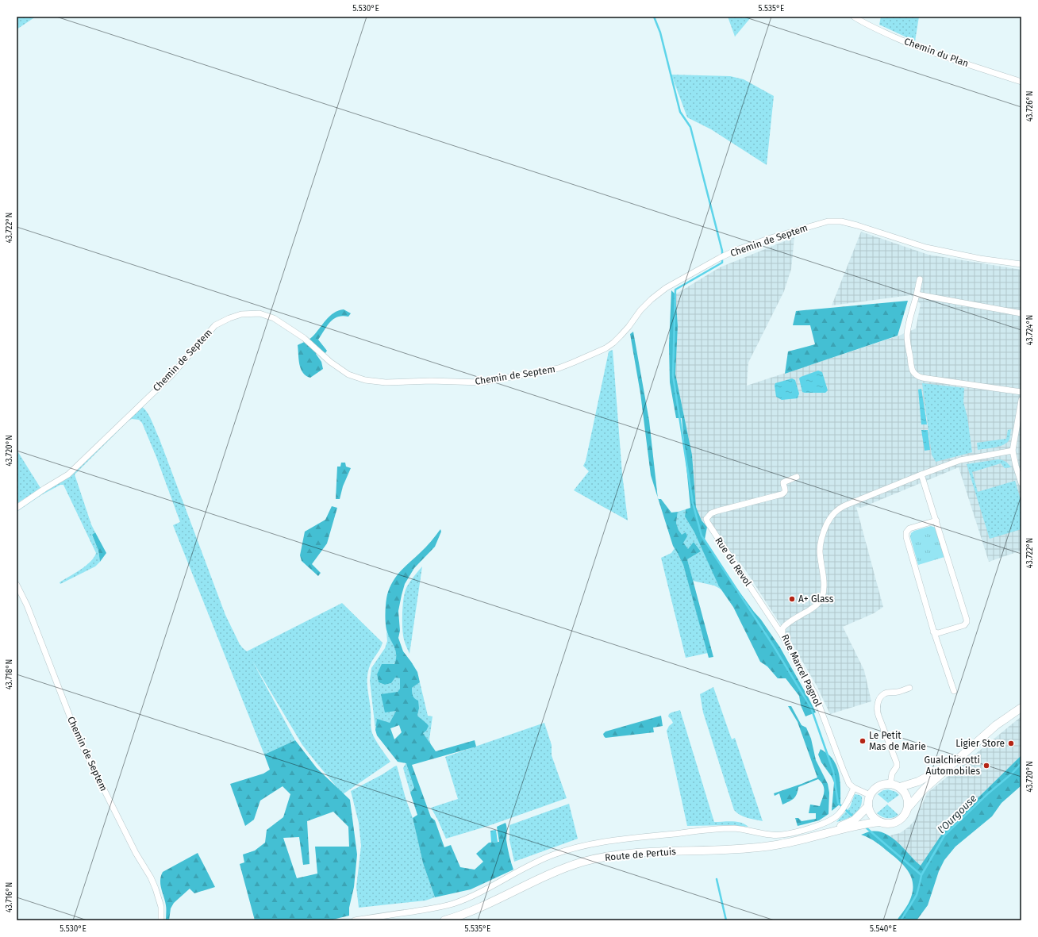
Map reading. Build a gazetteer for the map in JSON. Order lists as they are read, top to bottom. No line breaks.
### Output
{"streets":{"main road":["Route de Pertuis"],"street":["Chemin du Plan","Chemin de Septem","Rue du Revol","Rue Marcel Pagnol"]},"crossings":[["Rue du Revol","Rue Marcel Pagnol"]],"water":["l'Ourgouse"],"places":["A+ Glass","Le Petit Mas de Marie","Ligier Store","Gualchierotti Automobiles"],"coordinates":["5.530°E","5.535°E","43.726°N","43.722°N","43.724°N","43.720°N","43.718°N","43.716°N","5.540°E"]}
